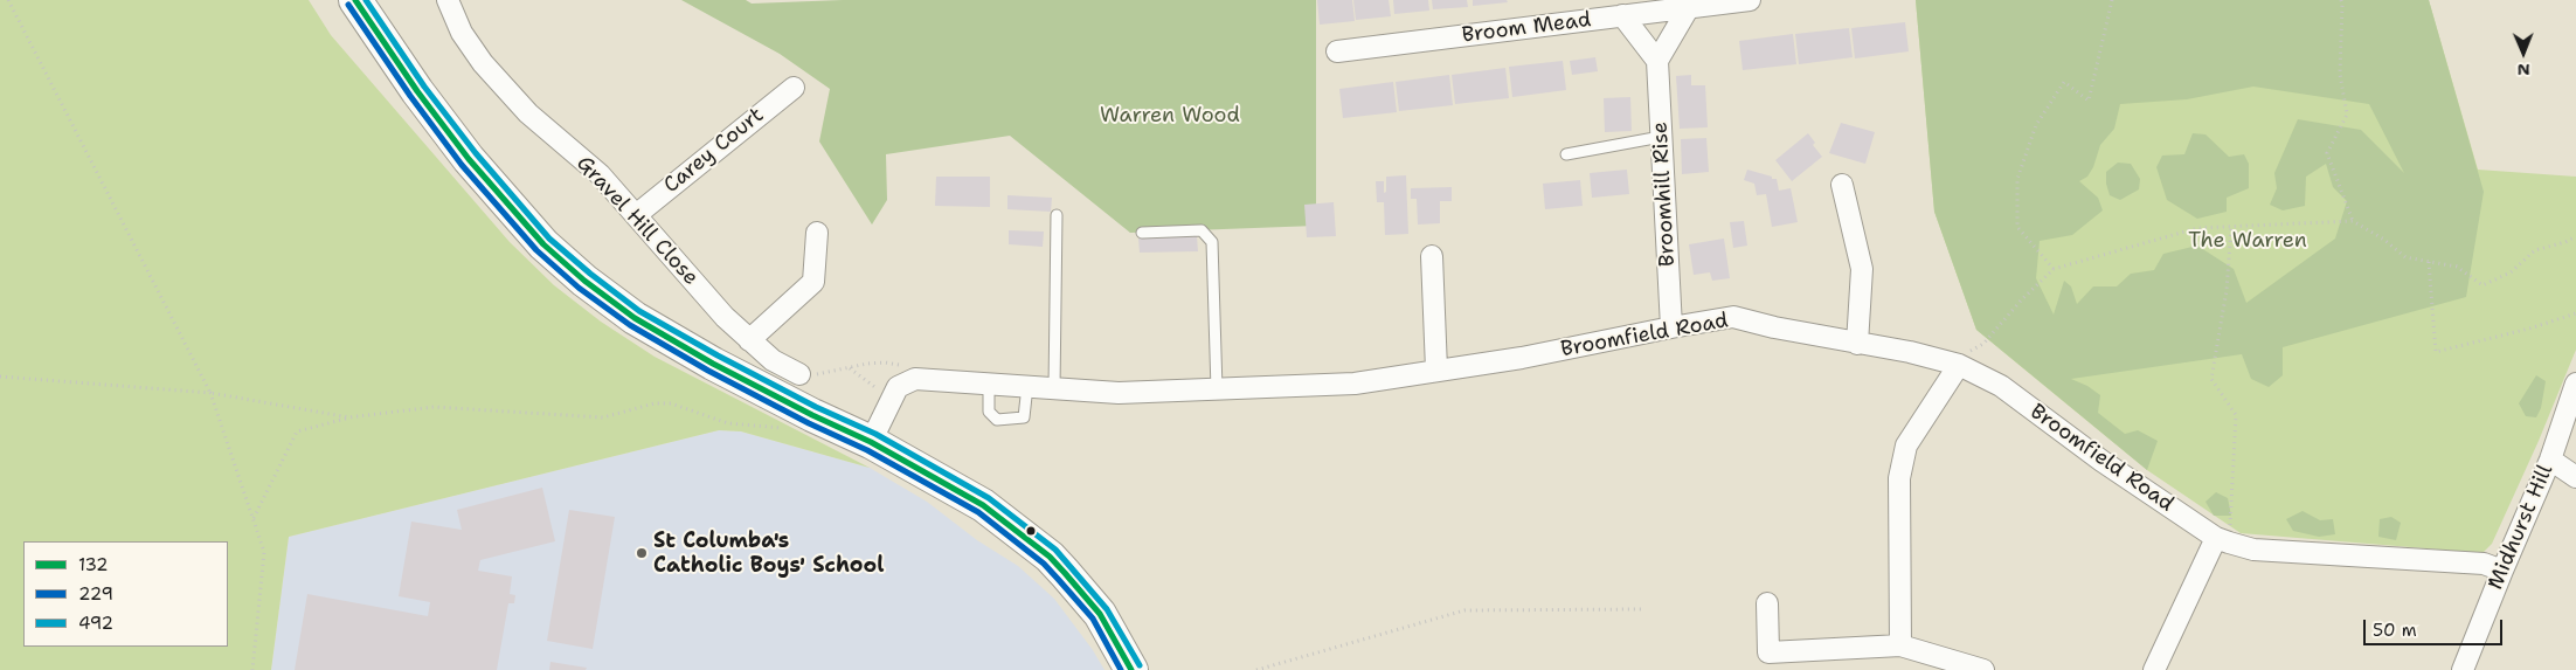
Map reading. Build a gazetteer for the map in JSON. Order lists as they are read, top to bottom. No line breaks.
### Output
{"streets":{"street":["Broom Mead","Carey Court","Broomhill Rise","Gravel Hill Close","Broomfield Road","Midhurst Hill"]},"crossings":[["Carey Court","Gravel Hill Close"],["Broomhill Rise","Broomfield Road"],["Broomfield Road","Midhurst Hill"]],"parks":["Warren Wood","The Warren"],"places":["St Columba's Catholic Boys' School"],"lines":["transit line 132","transit line 492","transit line 229"],"legend":["132","229","492"],"scale_bar":"50 m","north":"bottom"}
